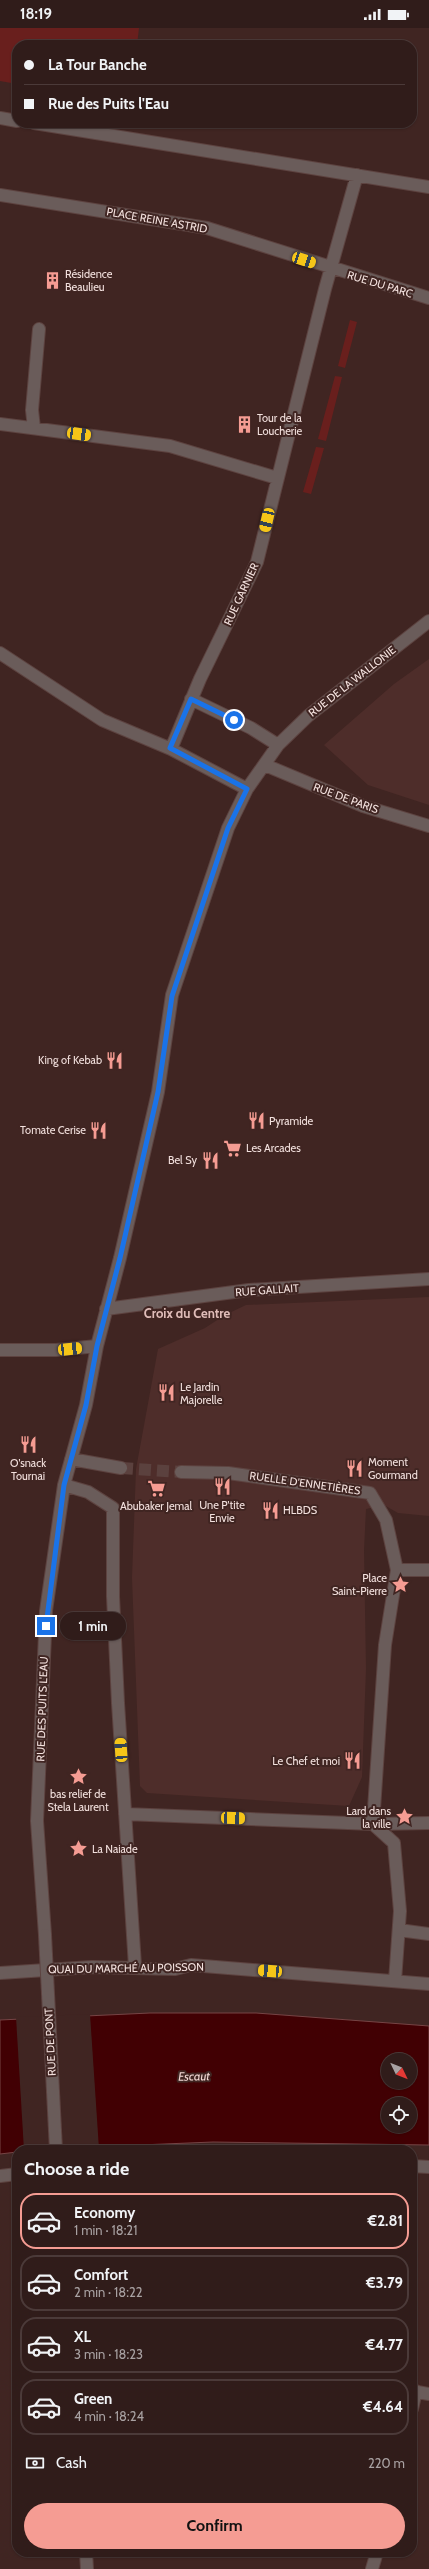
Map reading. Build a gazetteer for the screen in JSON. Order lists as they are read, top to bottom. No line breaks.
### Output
{"streets":{"street":["PLACE REINE ASTRID","RUE DU PARC","RUE GARNIER","RUE DE LA WALLONIE","RUE DE PARIS","RUE GALLAIT","RUELLE D'ENNETIÈRES","RUE DES PUITS L'EAU","QUAI DU MARCHÉ AU POISSON","RUE DE PONT"]},"crossings":[["PLACE REINE ASTRID","RUE DU PARC"],["PLACE REINE ASTRID","RUE GARNIER"],["RUE DU PARC","RUE GARNIER"],["RUE DE LA WALLONIE","RUE DE PARIS"],["RUE DE LA WALLONIE","RUE DES PUITS L'EAU"],["RUE GALLAIT","RUE DES PUITS L'EAU"],["RUE DES PUITS L'EAU","RUE DE PONT"]],"districts":["Croix du Centre"],"water":["Escaut"],"places":{"building":["Résidence Beaulieu","Tour de la Loucherie"],"restaurant":["King of Kebab","Pyramide","Tomate Cerise","Bel Sy","Le Jardin Majorelle","O'snack Tournai","Moment Gourmand","Une P'tite Envie","HLBDS","Le Chef et moi"],"supermarket":["Les Arcades","Abubaker Jemal"],"place":["Place Saint-Pierre","bas relief de Stela Laurent","Lard dans la ville","La Naiade"]},"north":"bottom right","page":{"status":"18:19","banner":["La Tour Banche","Rue des Puits l'Eau"],"bubble":"1 min","heading":"Choose a ride","list":[{"name":"Economy","note":"1 min · 18:21","value":"€2.81"},{"name":"Comfort","note":"2 min · 18:22","value":"€3.79"},{"name":"XL","note":"3 min · 18:23","value":"€4.77"},{"name":"Green","note":"4 min · 18:24","value":"€4.64"}],"pay":["Cash","220 m"],"buttons":"Confirm"}}
